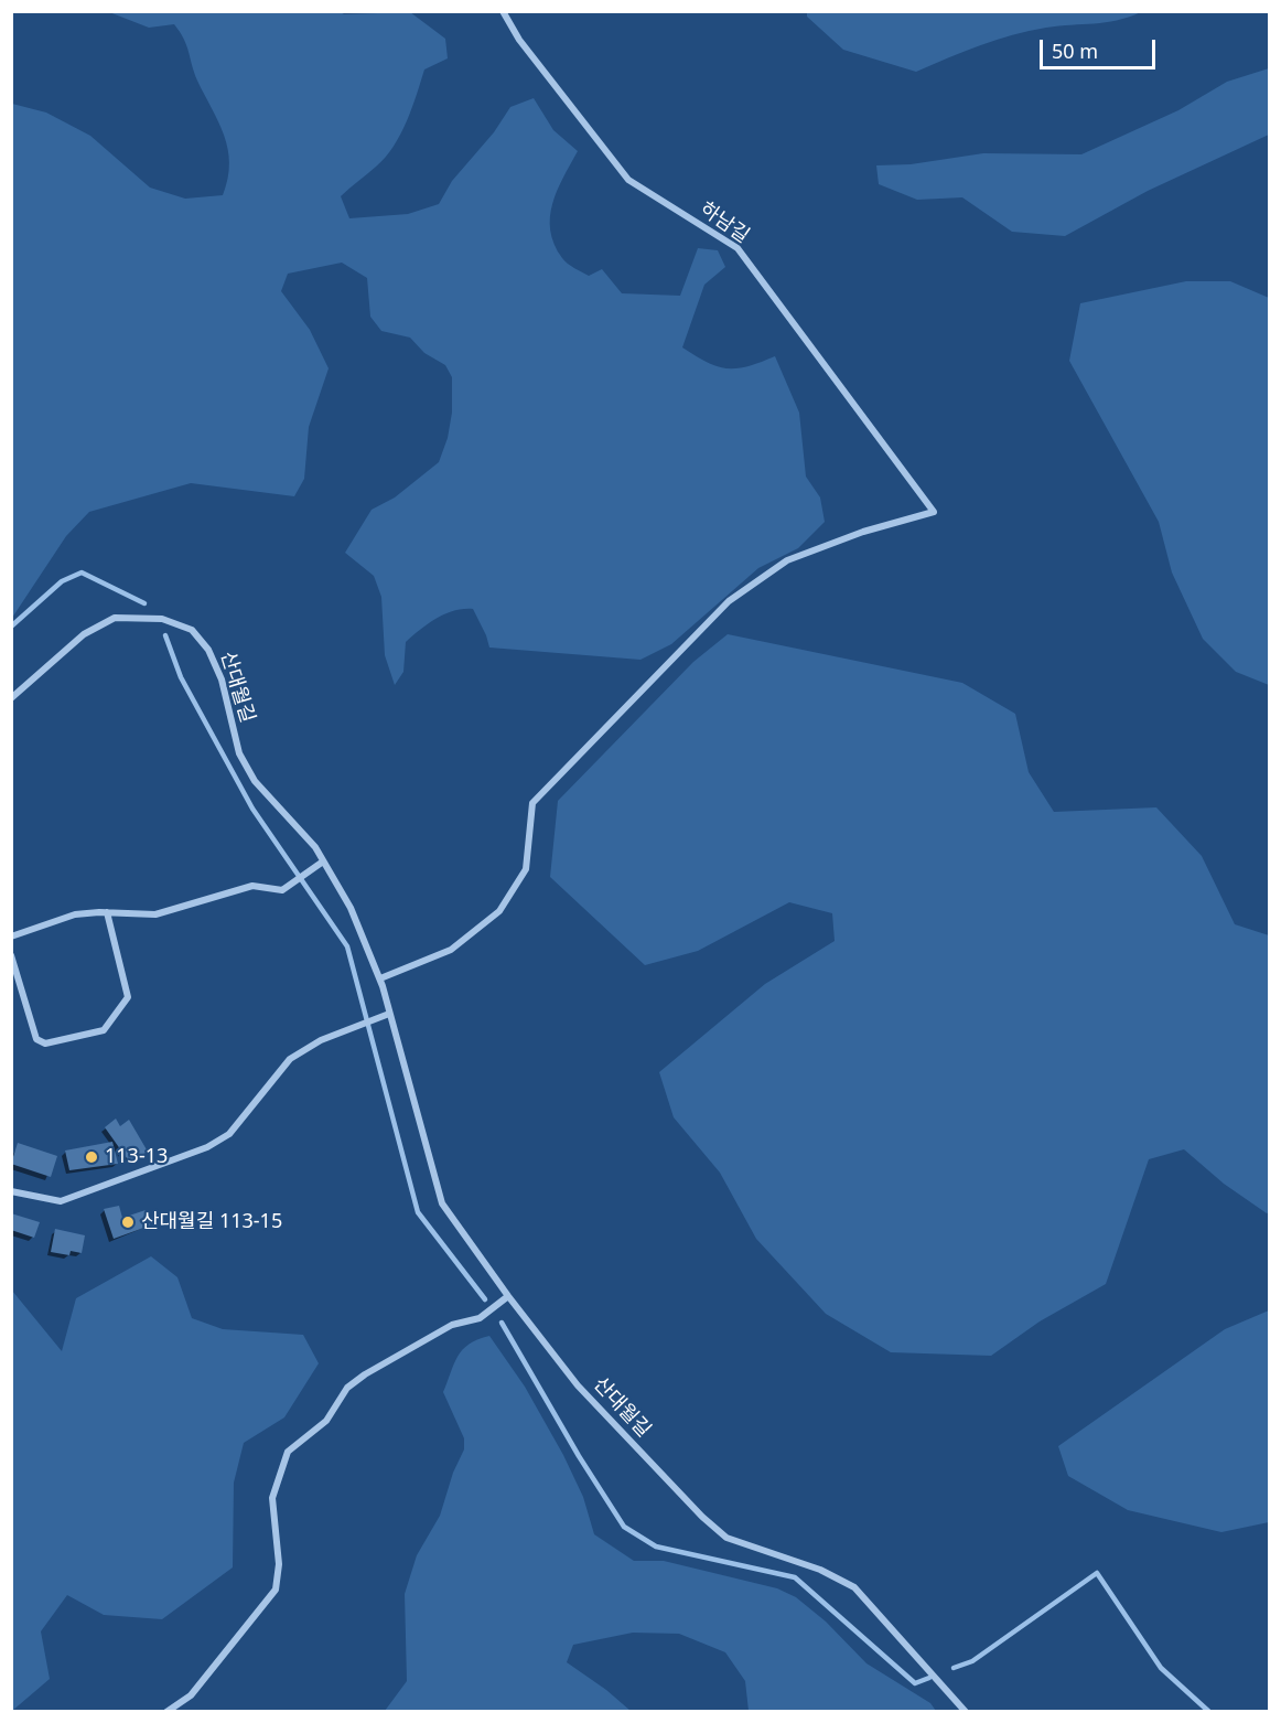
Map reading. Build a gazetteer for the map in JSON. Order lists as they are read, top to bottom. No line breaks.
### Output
{"streets":{"street":["하남길","산대월길"]},"crossings":[["하남길","산대월길"]],"places":["113-13","산대월길 113-15"],"scale_bar":"50 m"}
